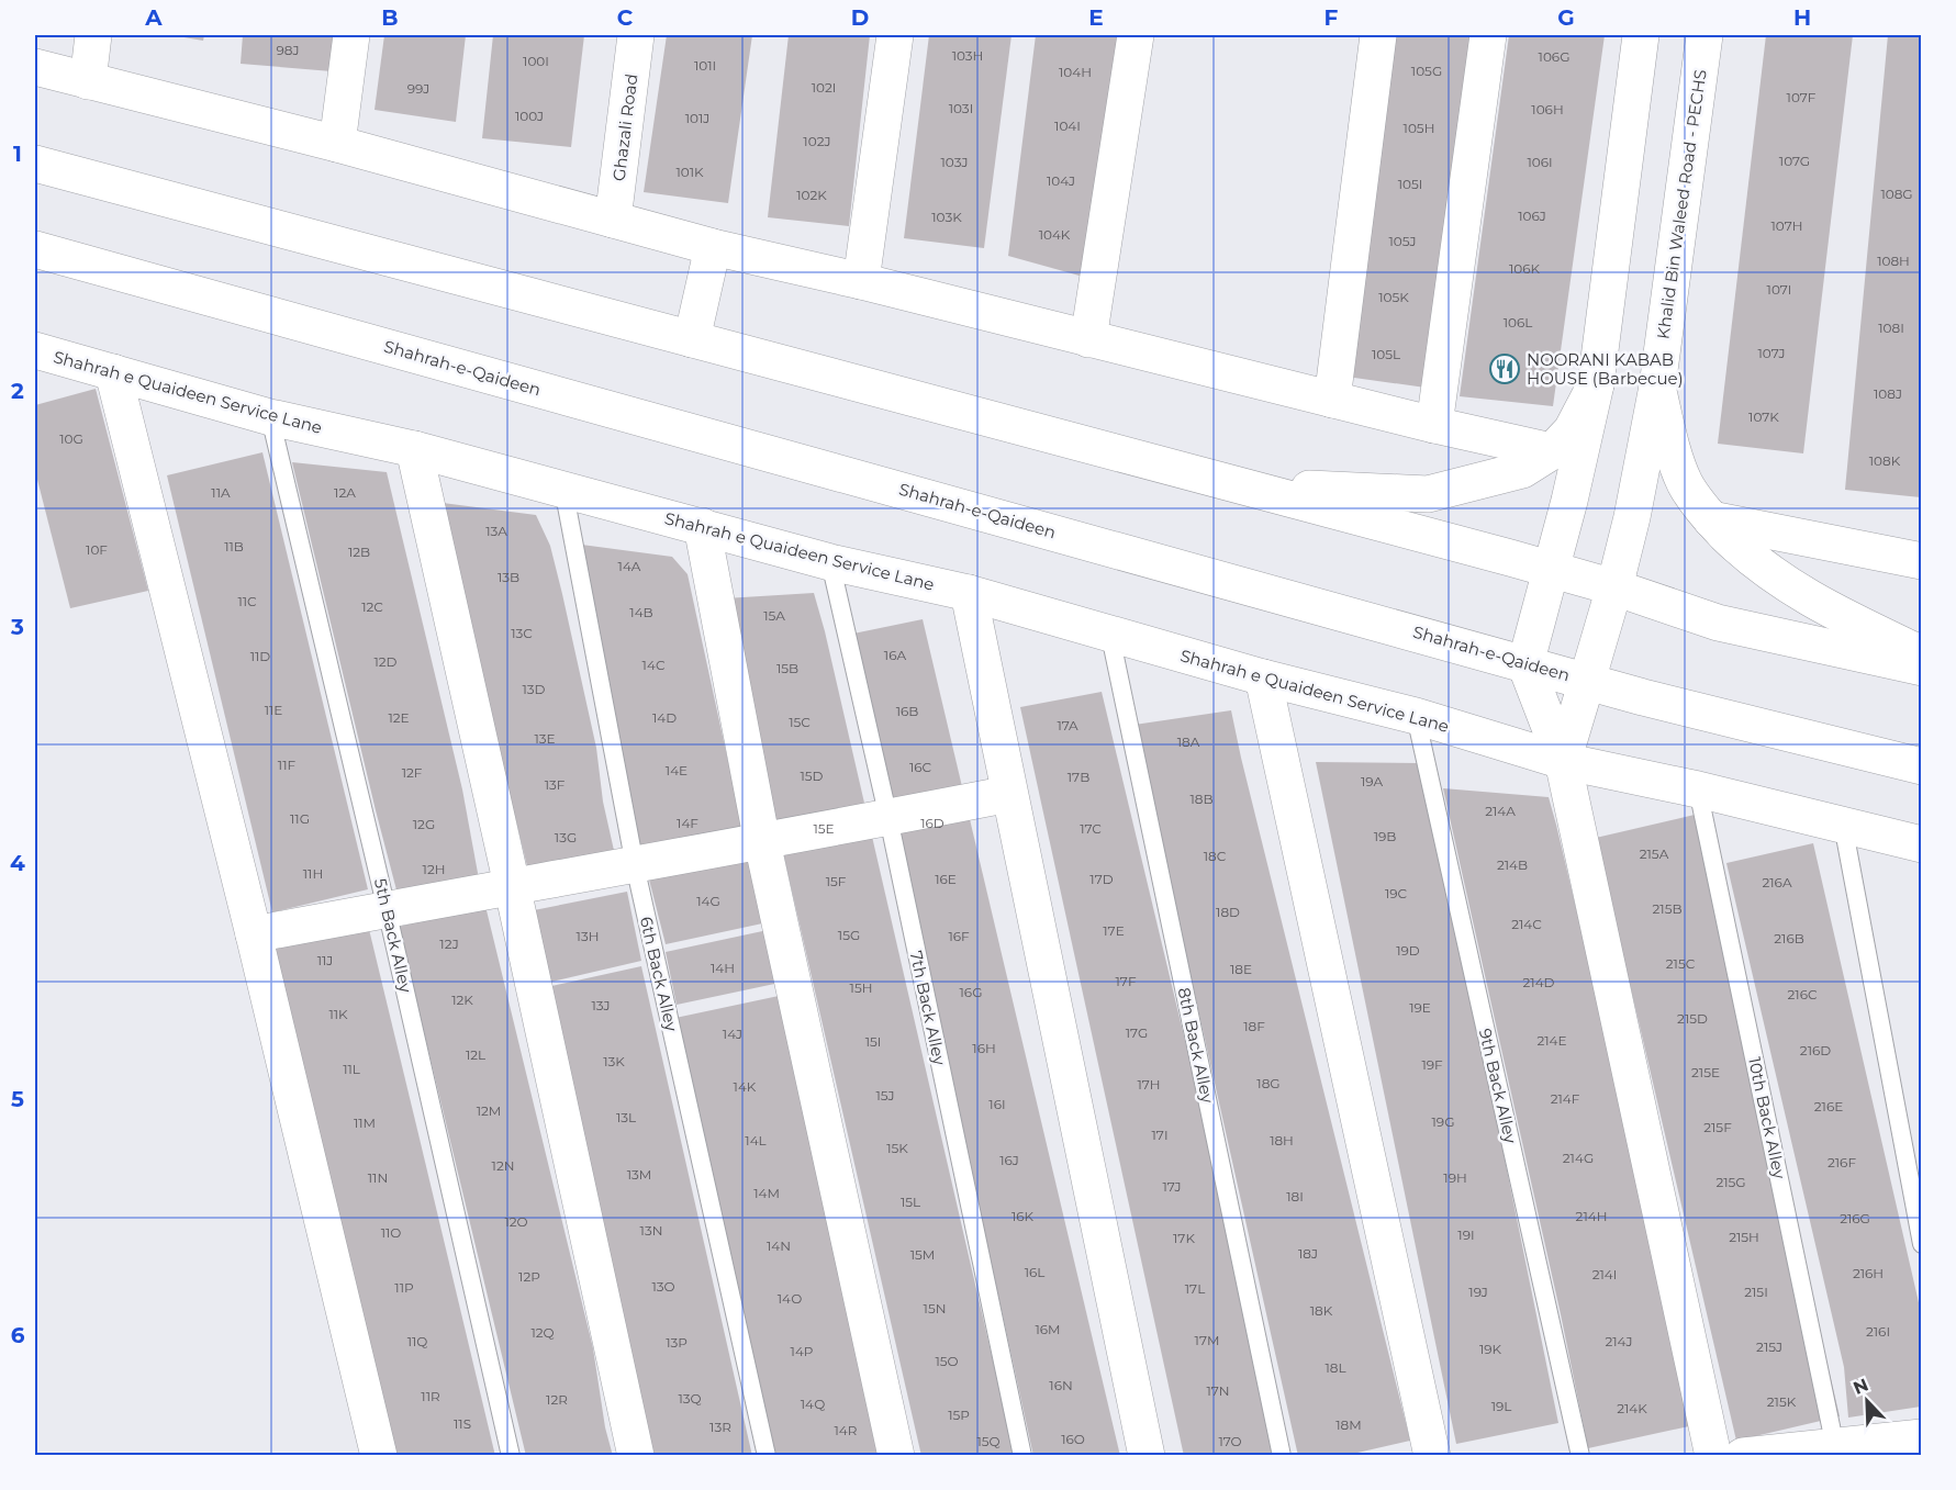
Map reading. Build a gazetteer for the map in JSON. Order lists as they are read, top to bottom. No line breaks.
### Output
{"streets":{"street":["Ghazali Road","Khalid Bin Waleed Road - PECHS","Shahrah-e-Qaideen","Shahrah e Quaideen Service Lane"],"lane":["5th Back Alley","6th Back Alley","7th Back Alley","8th Back Alley","9th Back Alley","10th Back Alley"]},"crossings":[["Khalid Bin Waleed Road - PECHS","Shahrah-e-Qaideen"],["Khalid Bin Waleed Road - PECHS","Shahrah e Quaideen Service Lane"],["Shahrah e Quaideen Service Lane","5th Back Alley"],["Shahrah e Quaideen Service Lane","6th Back Alley"],["Shahrah e Quaideen Service Lane","7th Back Alley"],["Shahrah e Quaideen Service Lane","8th Back Alley"],["Shahrah e Quaideen Service Lane","9th Back Alley"],["Shahrah e Quaideen Service Lane","10th Back Alley"]],"places":{"restaurant":["NOORANI KABAB HOUSE (Barbecue)"]},"house_numbers":["98J","103H","106G","100I","101I","105G","104H","102I","99J","107F","103I","106H","100J","101J","104I","105H","102J","107G","103J","106I","101K","104J","105I","108G","102K","106J","103K","107H","104K","105J","108H","106K","107I","105K","106L","108I","107J","105L","108J","107K","10G","108K","11A","12A","13A","11B","10F","12B","14A","13B","11C","12C","14B","15A","13C","16A","11D","12D","14C","15B","13D","11E","16B","12E","14D","15C","17A","13E","18A","11F","16C","14E","12F","15D","17B","19A","13F","18B","214A","11G","14F","16D","12G","15E","17C","19B","13G","215A","18C","214B","12H","11H","16E","17D","15F","216A","19C","14G","215B","18D","214C","17E","15G","13H","16F","216B","12J","19D","11J","215C","14H","18E","17F","214D","15H","16G","216C","12K","13J","19E","11K","215D","18F","17G","14J","214E","15I","16H","216D","12L","13K","19F","11L","215E","18G","17H","14K","15J","214F","16I","216E","12M","13L","19G","11M","215F","17I","14L","18H","15K","214G","16J","216F","12N","13M","11N","19H","215G","17J","14M","18I","15L","16K","214H","216G","12O","13N","11O","19I","215H","17K","14N","18J","15M","16L","216H","214I","12P","13O","11P","17L","19J","215I","14O","15N","18K","16M","216I","12Q","17M","11Q","214J","13P","215J","19K","14P","15O","18L","16N","17N","11R","13Q","12R","215K","14Q","19L","214K","15P","11S","18M","13R","14R","16O","15Q","17O"],"north":"top left","grid":{"columns":["A","B","C","D","E","F","G","H"],"rows":["1","2","3","4","5","6"]}}
